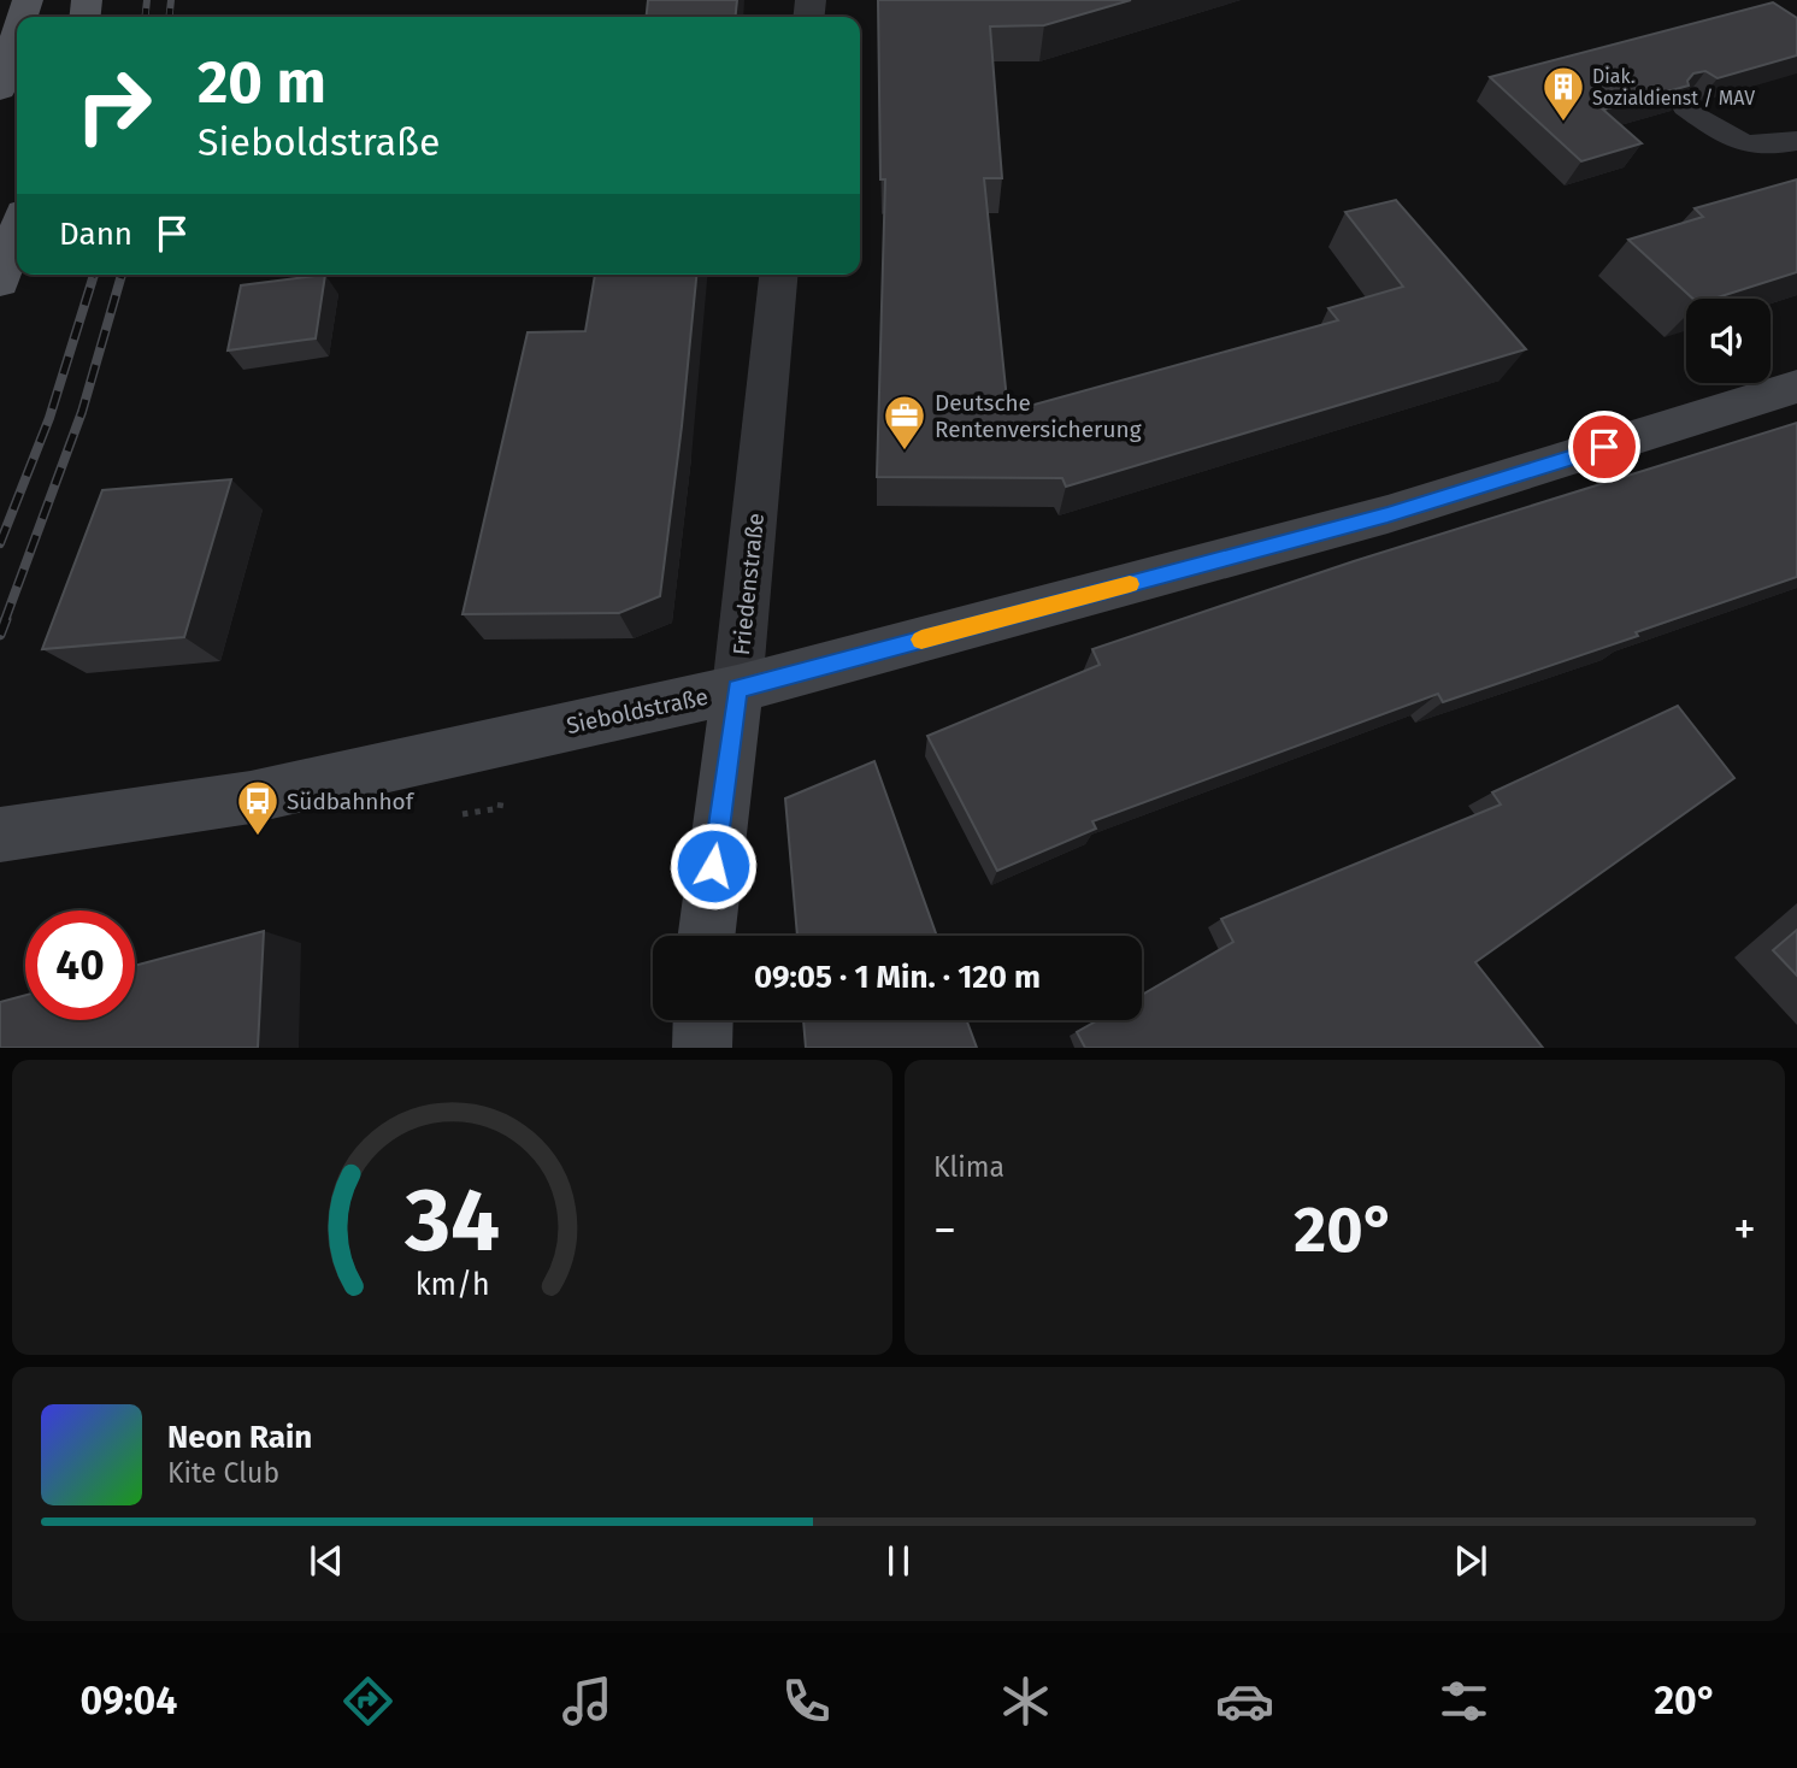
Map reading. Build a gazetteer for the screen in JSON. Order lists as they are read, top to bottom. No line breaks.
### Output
{"streets":{"street":["Friedenstraße","Sieboldstraße"]},"crossings":[["Friedenstraße","Sieboldstraße"]],"places":{"building":["Diak. Sozialdienst / MAV"],"office":["Deutsche Rentenversicherung"],"bus stop":["Südbahnhof"]},"page":{"turn":["20 m","Sieboldstraße"],"then":"Dann","limit":"40","trip":"09:05 · 1 Min. · 120 m","tile":"Klima","heat":["−","20°","+"],"song":["Neon Rain","Kite Club"],"tabs":["09:04","20°"],"gauge":["34","km/h"]}}
